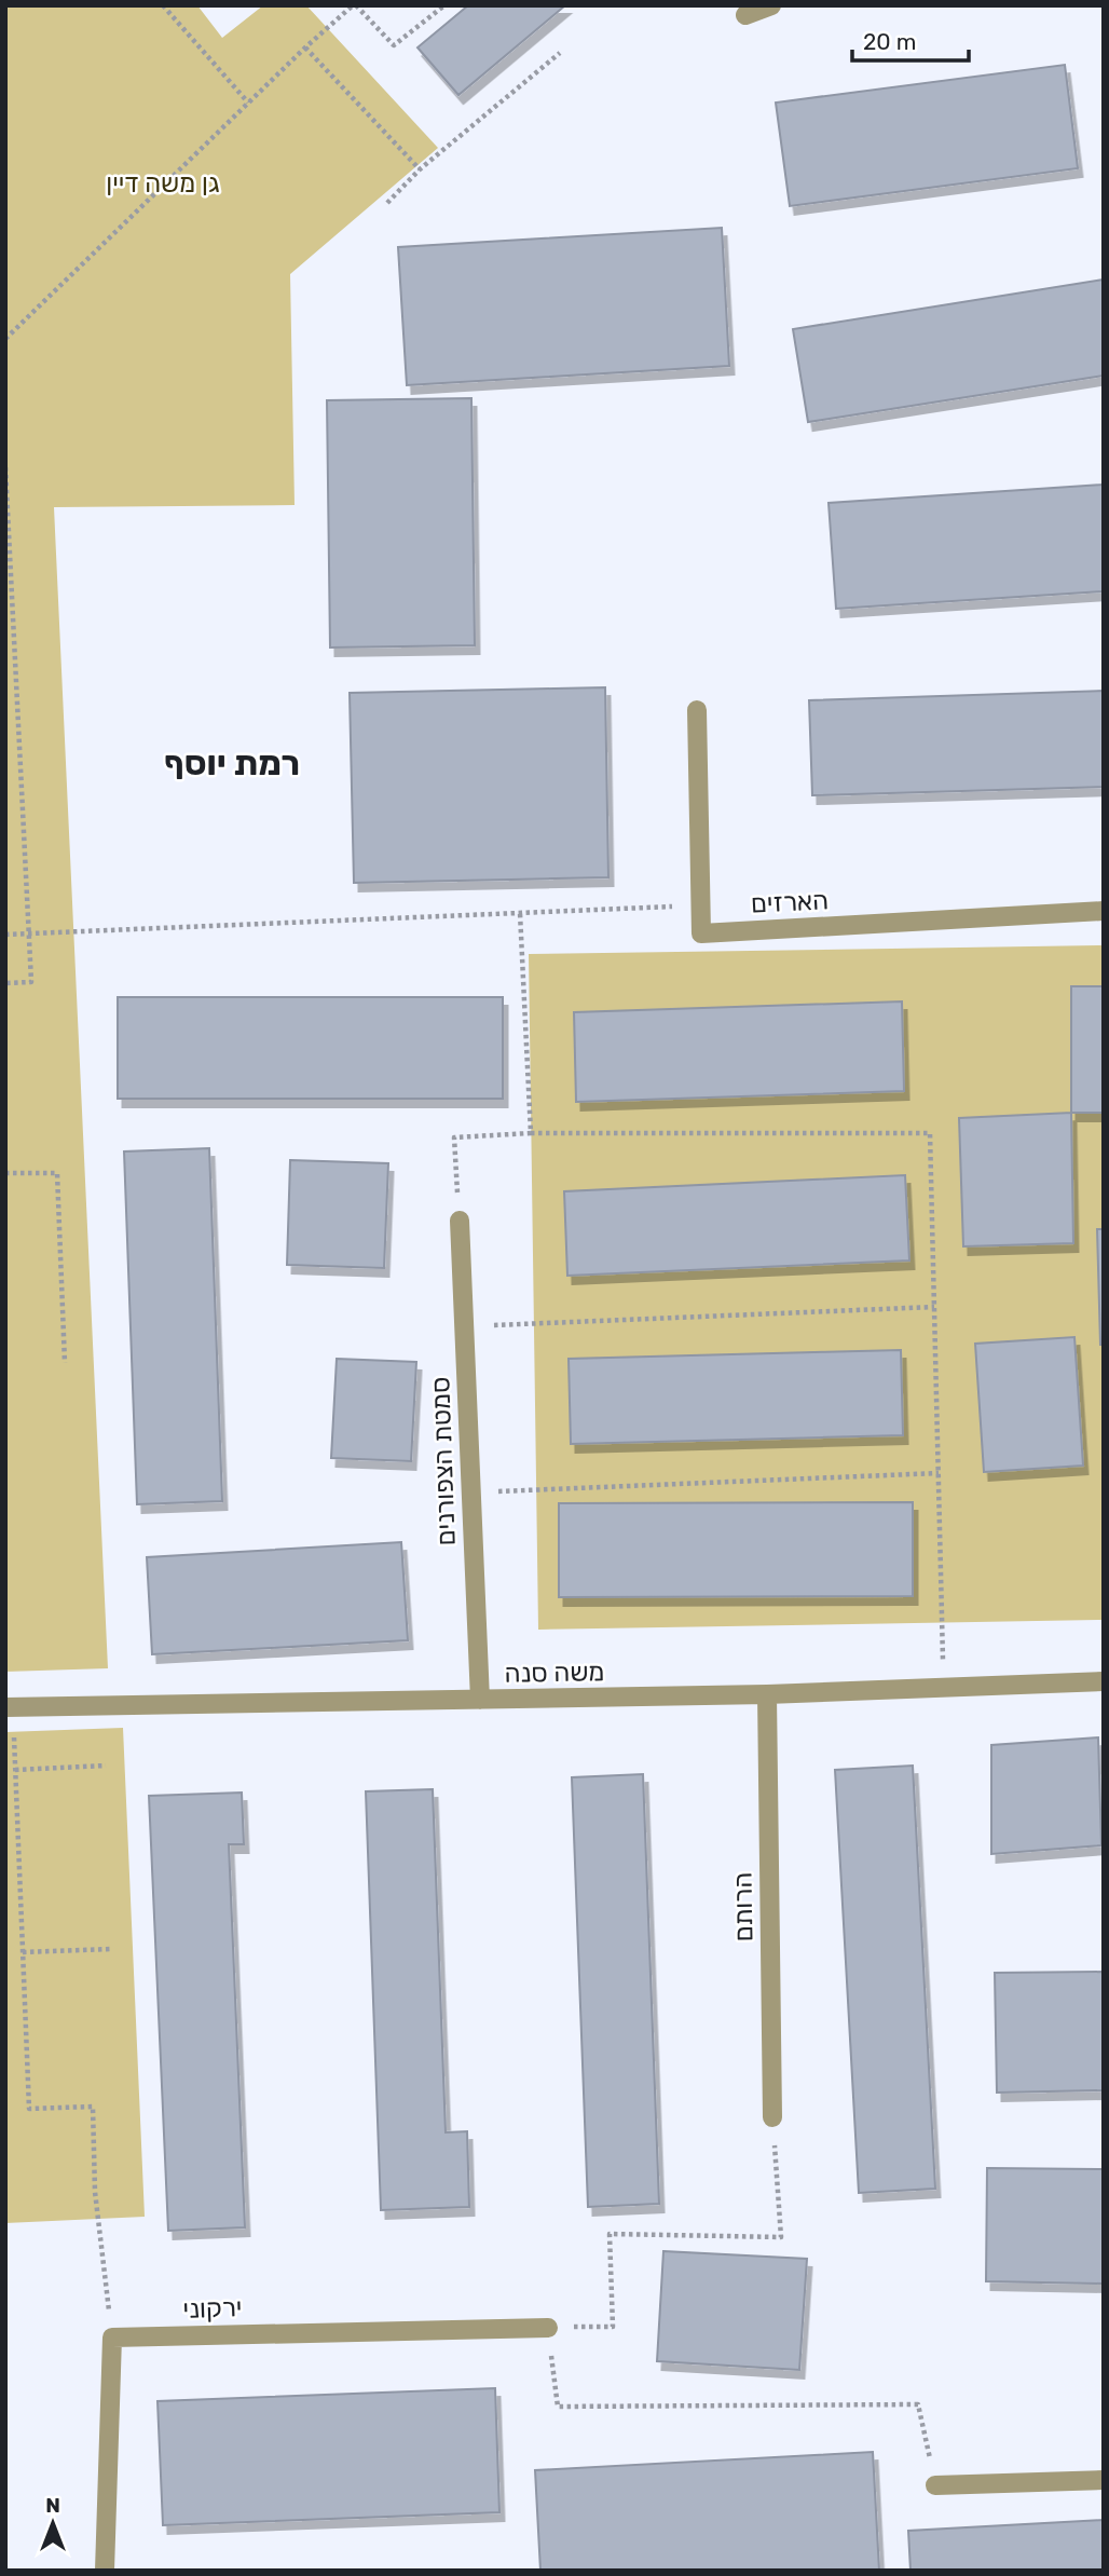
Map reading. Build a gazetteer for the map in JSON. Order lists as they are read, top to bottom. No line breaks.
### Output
{"streets":{"street":["הארזים","סמטת הצפורנים","משה סנה","הרותם","ירקוני"]},"crossings":[["סמטת הצפורנים","משה סנה"],["משה סנה","הרותם"]],"districts":["רמת יוסף"],"parks":["גן משה דיין"],"scale_bar":"20 m","north":"top"}
